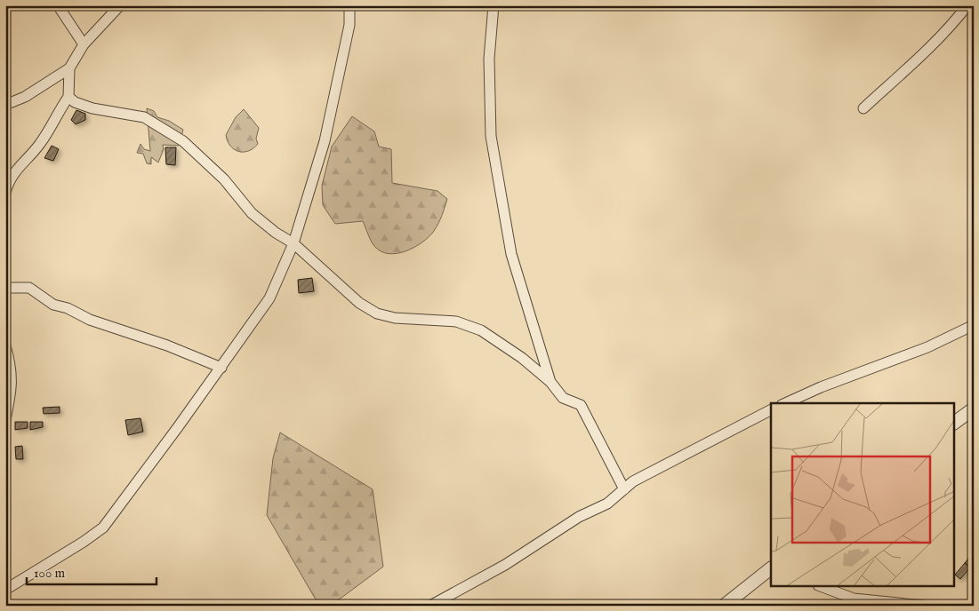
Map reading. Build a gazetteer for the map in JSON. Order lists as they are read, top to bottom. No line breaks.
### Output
{"scale_bar":"100 m"}
